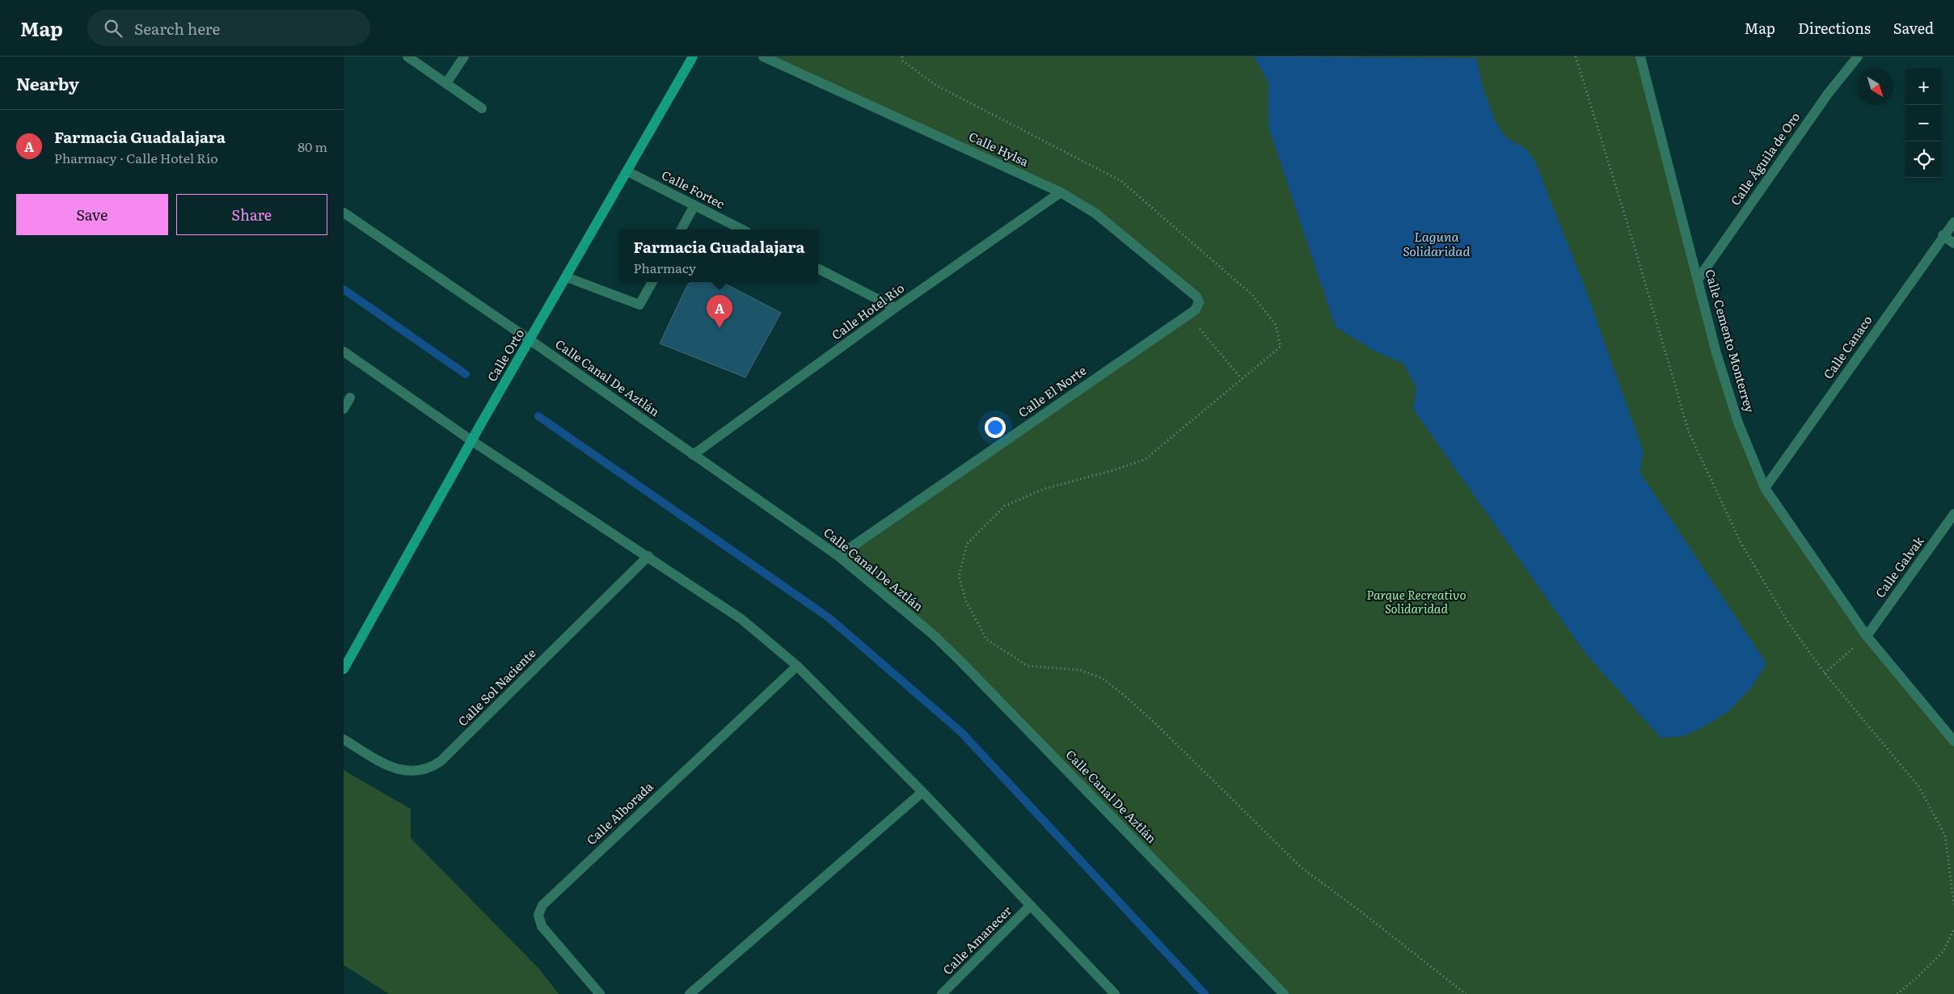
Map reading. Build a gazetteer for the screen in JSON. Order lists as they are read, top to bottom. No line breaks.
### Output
{"streets":{"street":["Calle Hylsa","Calle Águila de Oro","Calle Fortec","Calle Hotel Río","Calle Cemento Monterrey","Calle Canaco","Calle Orto","Calle Canal De Aztlán","Calle El Norte","Calle Galvak","Calle Sol Naciente","Calle Alborada","Calle Amanecer"]},"crossings":[["Calle Hylsa","Calle Hotel Río"],["Calle Hylsa","Calle El Norte"],["Calle Águila de Oro","Calle Cemento Monterrey"],["Calle Fortec","Calle Orto"],["Calle Hotel Río","Calle Canal De Aztlán"],["Calle Cemento Monterrey","Calle Canaco"],["Calle Cemento Monterrey","Calle Galvak"],["Calle Orto","Calle Canal De Aztlán"],["Calle Canal De Aztlán","Calle El Norte"]],"water":["Laguna Solidaridad"],"parks":["Parque Recreativo Solidaridad"],"north":"bottom right","page":{"header":"Map","search":"Search here","nav":["Map","Directions","Saved"],"heading":"Nearby","map_buttons":["+","−"],"list":[{"mark":"A","name":"Farmacia Guadalajara","note":"Pharmacy · Calle Hotel Río","value":"80 m"}],"buttons":["Save","Share"],"popup":["Farmacia Guadalajara","Pharmacy"],"pins":"A"}}
